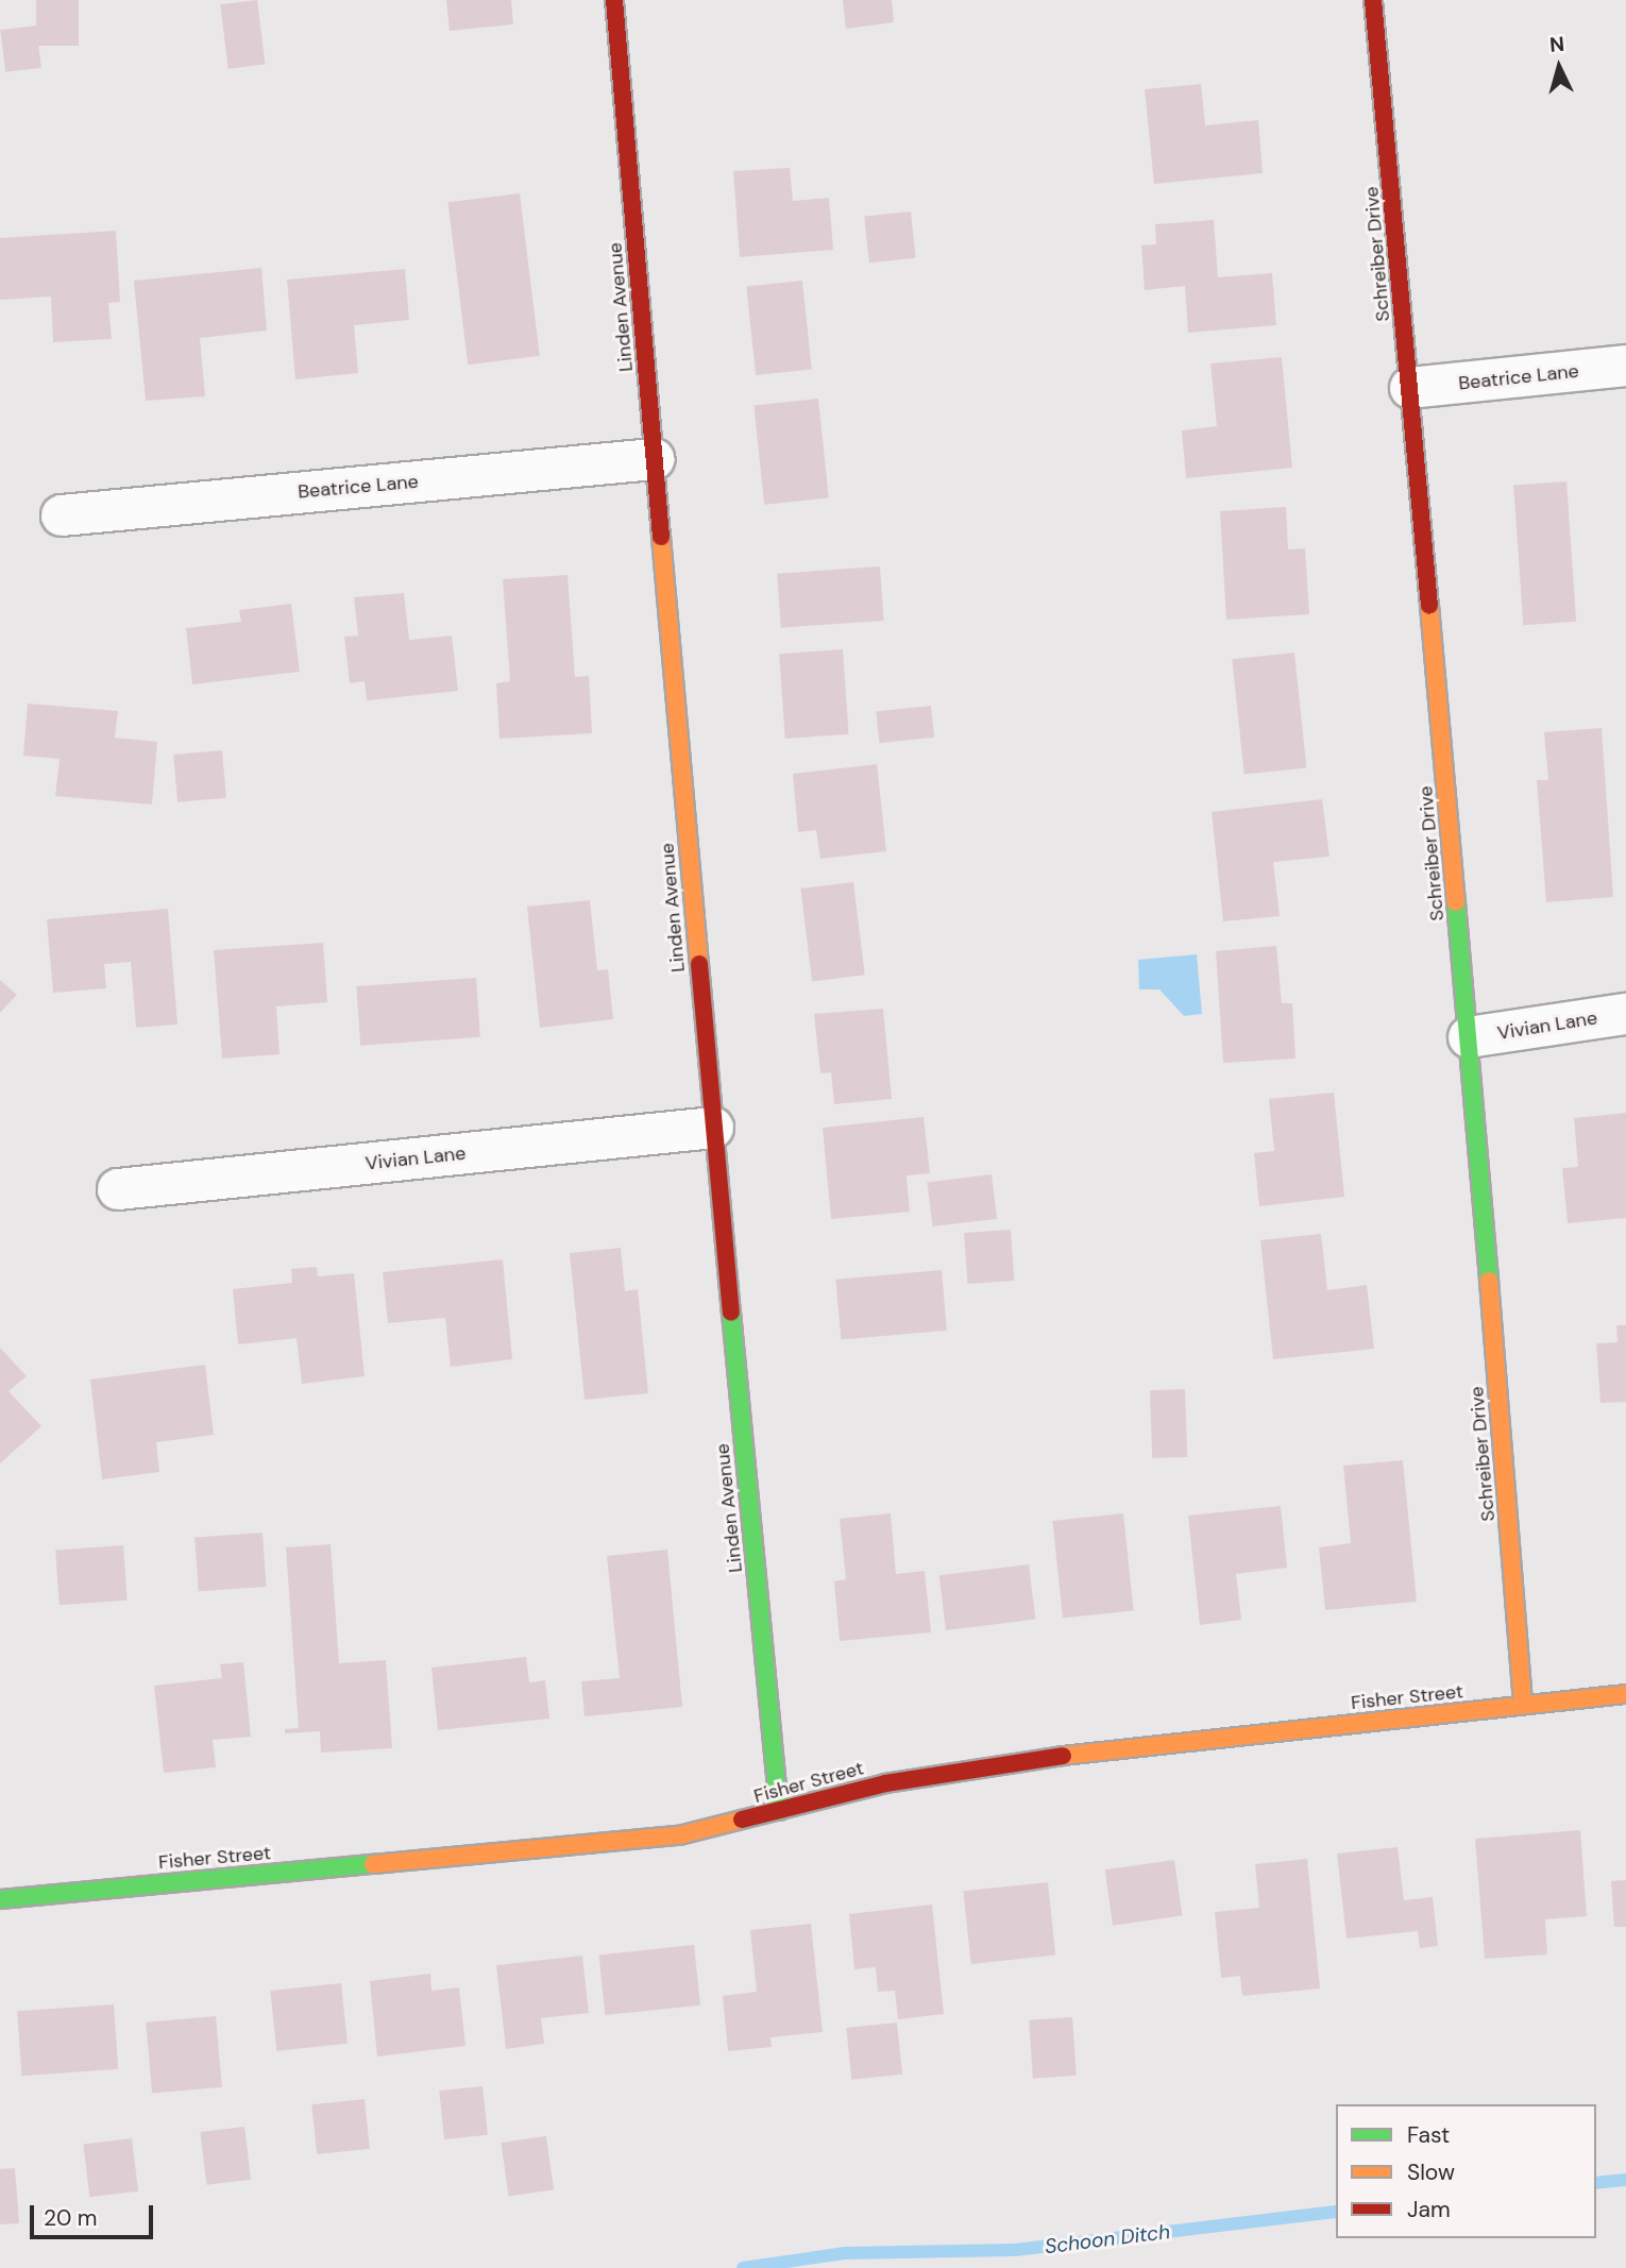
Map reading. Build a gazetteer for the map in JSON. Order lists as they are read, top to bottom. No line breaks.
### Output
{"streets":{"street":["Schreiber Drive","Linden Avenue","Beatrice Lane","Vivian Lane","Fisher Street"]},"crossings":[["Schreiber Drive","Beatrice Lane"],["Schreiber Drive","Vivian Lane"],["Schreiber Drive","Fisher Street"],["Linden Avenue","Beatrice Lane"],["Linden Avenue","Vivian Lane"],["Linden Avenue","Fisher Street"]],"water":["Schoon Ditch"],"legend":["Fast","Slow","Jam"],"scale_bar":"20 m","north":"top"}
